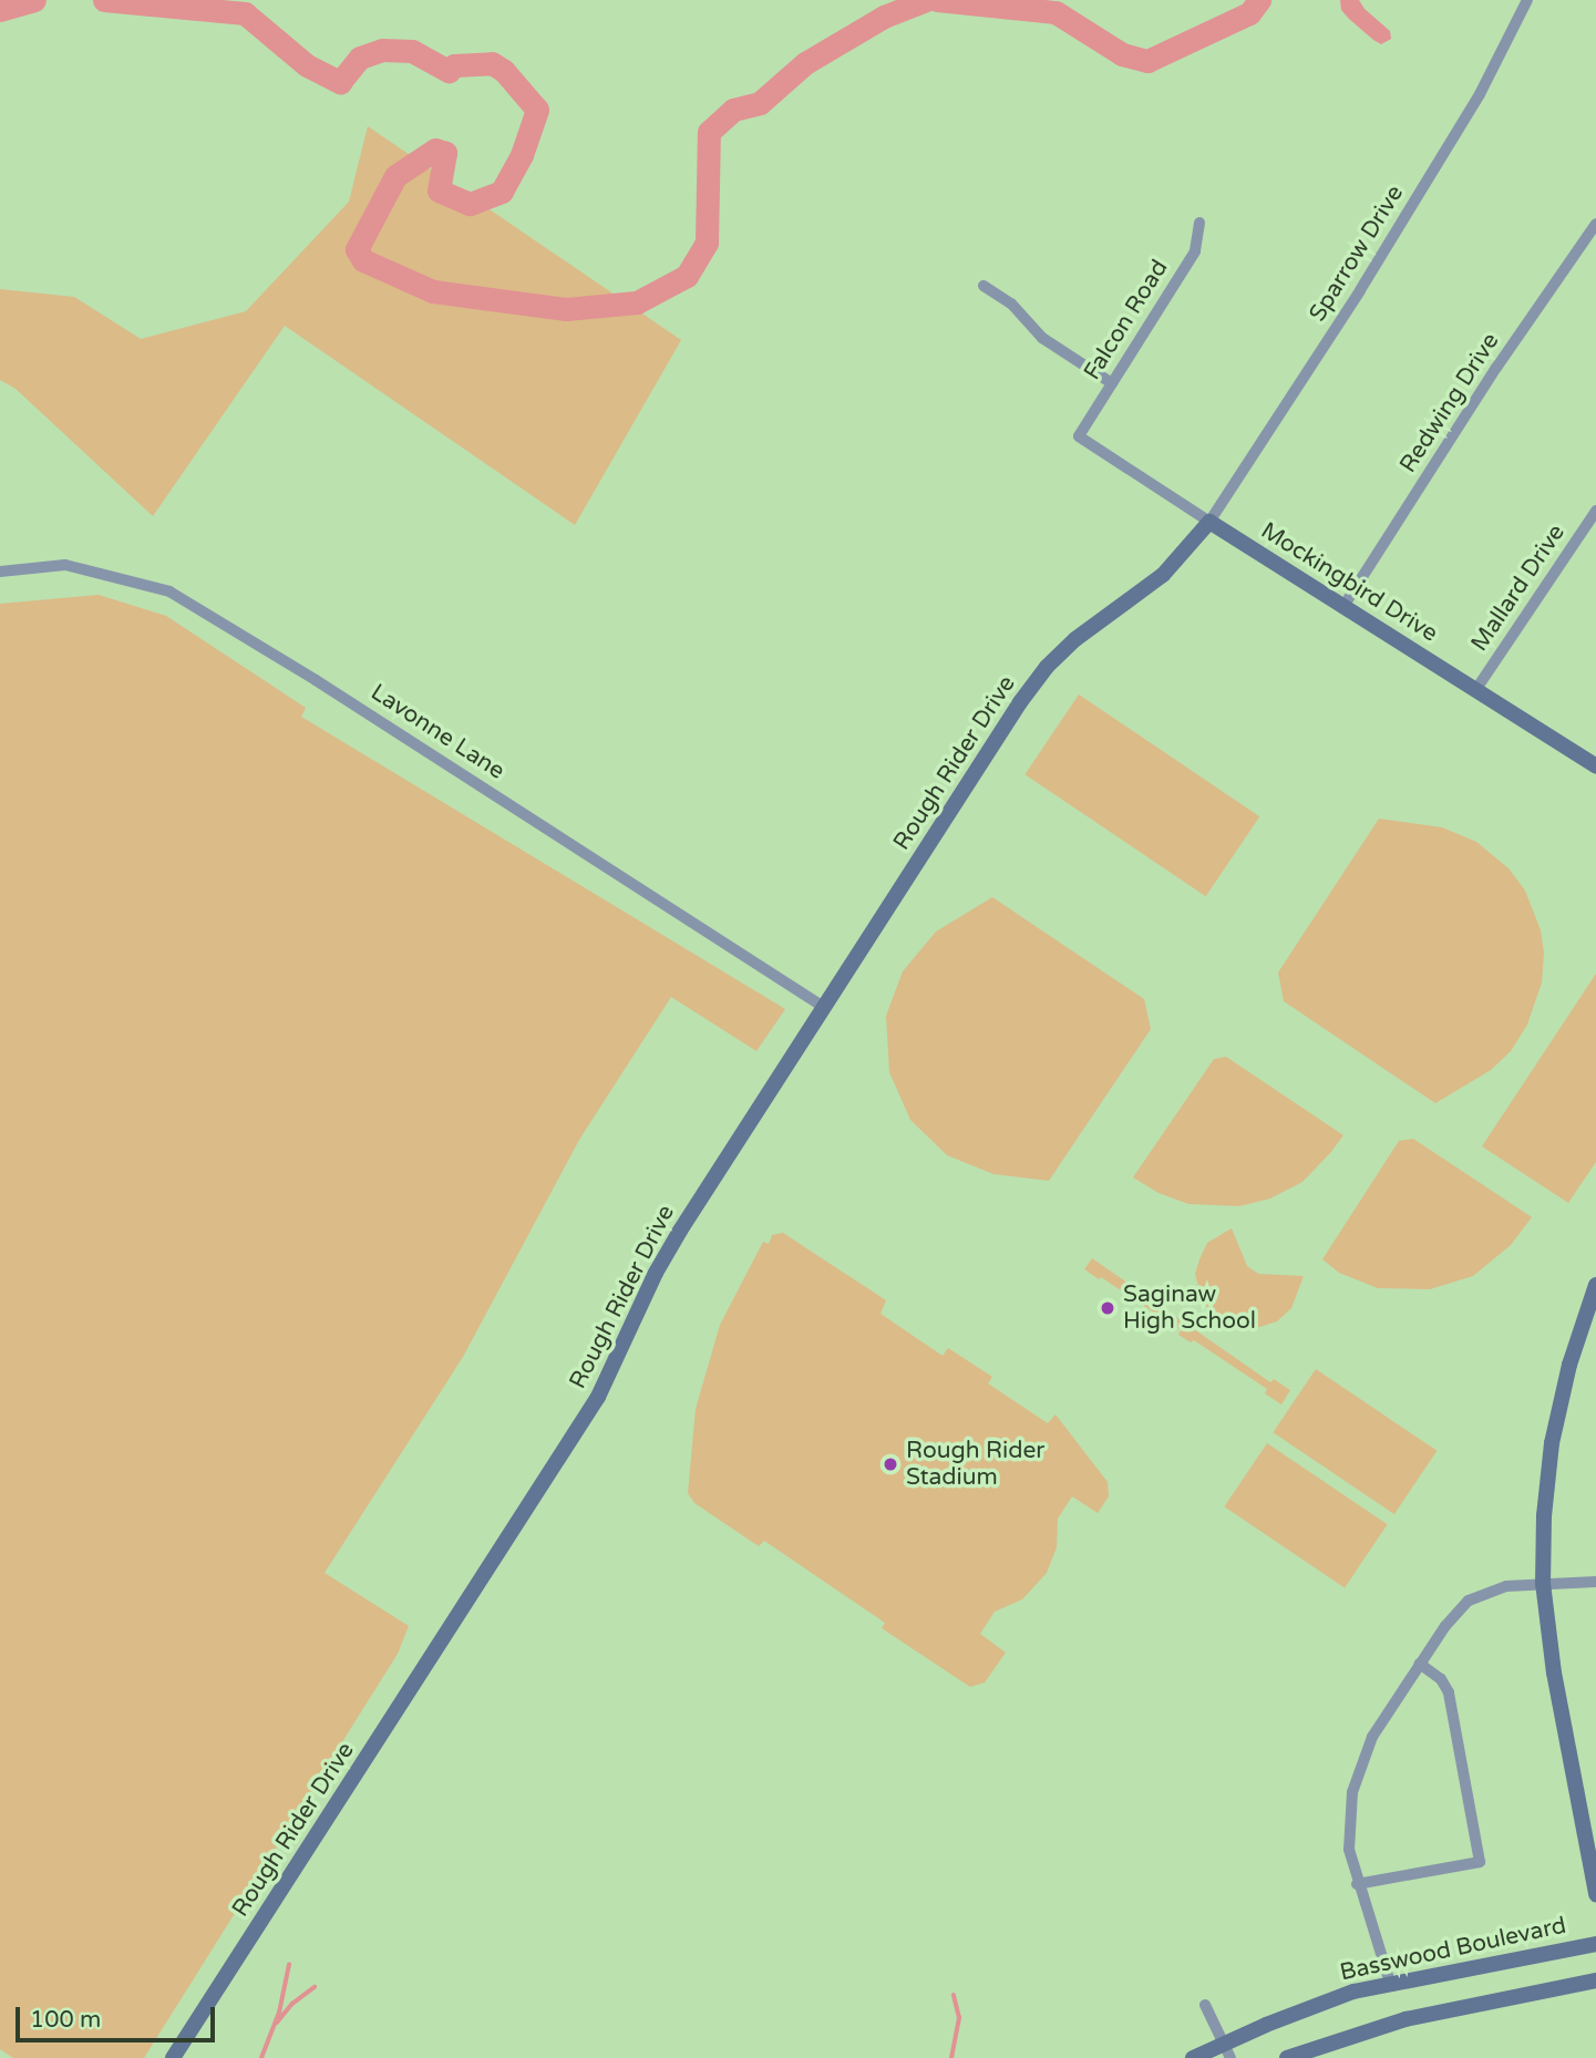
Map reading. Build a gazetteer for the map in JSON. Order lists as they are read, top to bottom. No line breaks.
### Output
{"streets":{"street":["Sparrow Drive","Falcon Road","Redwing Drive","Mockingbird Drive","Mallard Drive","Lavonne Lane","Rough Rider Drive","Basswood Boulevard"]},"crossings":[["Sparrow Drive","Mockingbird Drive"],["Sparrow Drive","Rough Rider Drive"],["Falcon Road","Mockingbird Drive"],["Redwing Drive","Mockingbird Drive"],["Mockingbird Drive","Mallard Drive"],["Mockingbird Drive","Rough Rider Drive"],["Lavonne Lane","Rough Rider Drive"]],"places":["Saginaw High School","Rough Rider Stadium"],"scale_bar":"100 m"}
